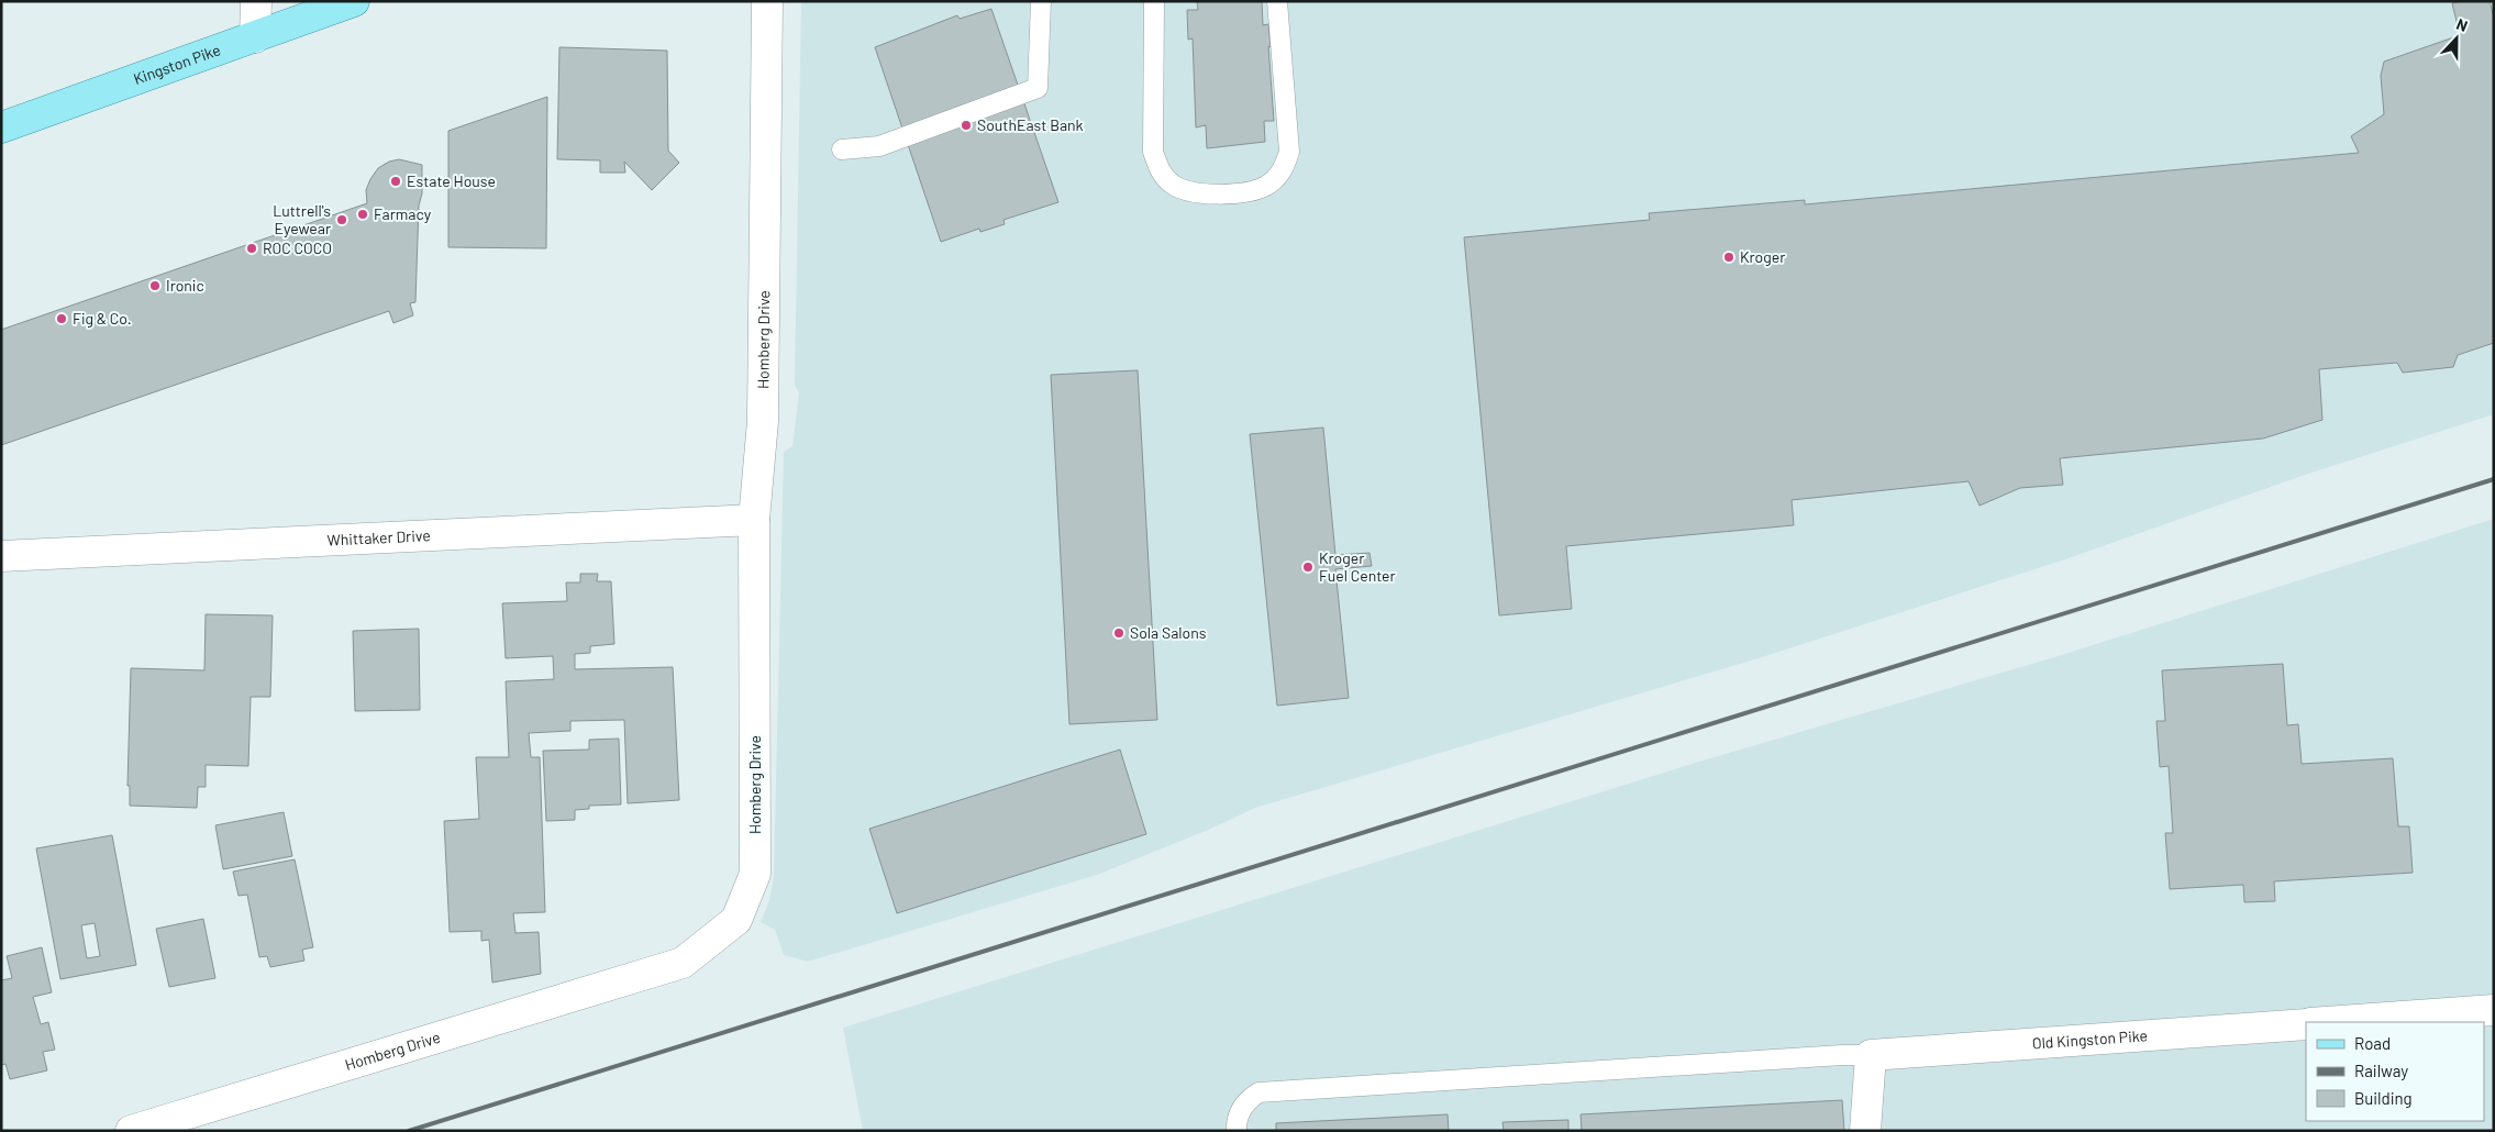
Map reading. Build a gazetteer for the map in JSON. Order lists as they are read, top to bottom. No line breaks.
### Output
{"streets":{"main road":["Kingston Pike"],"street":["Homberg Drive","Whittaker Drive","Old Kingston Pike"]},"crossings":[["Homberg Drive","Whittaker Drive"]],"places":["SouthEast Bank","Estate House","Farmacy","Luttrell's Eyewear","ROC COCO","Kroger","Ironic","Fig & Co.","Kroger Fuel Center","Sola Salons"],"legend":["Road","Railway","Building"],"north":"top"}
